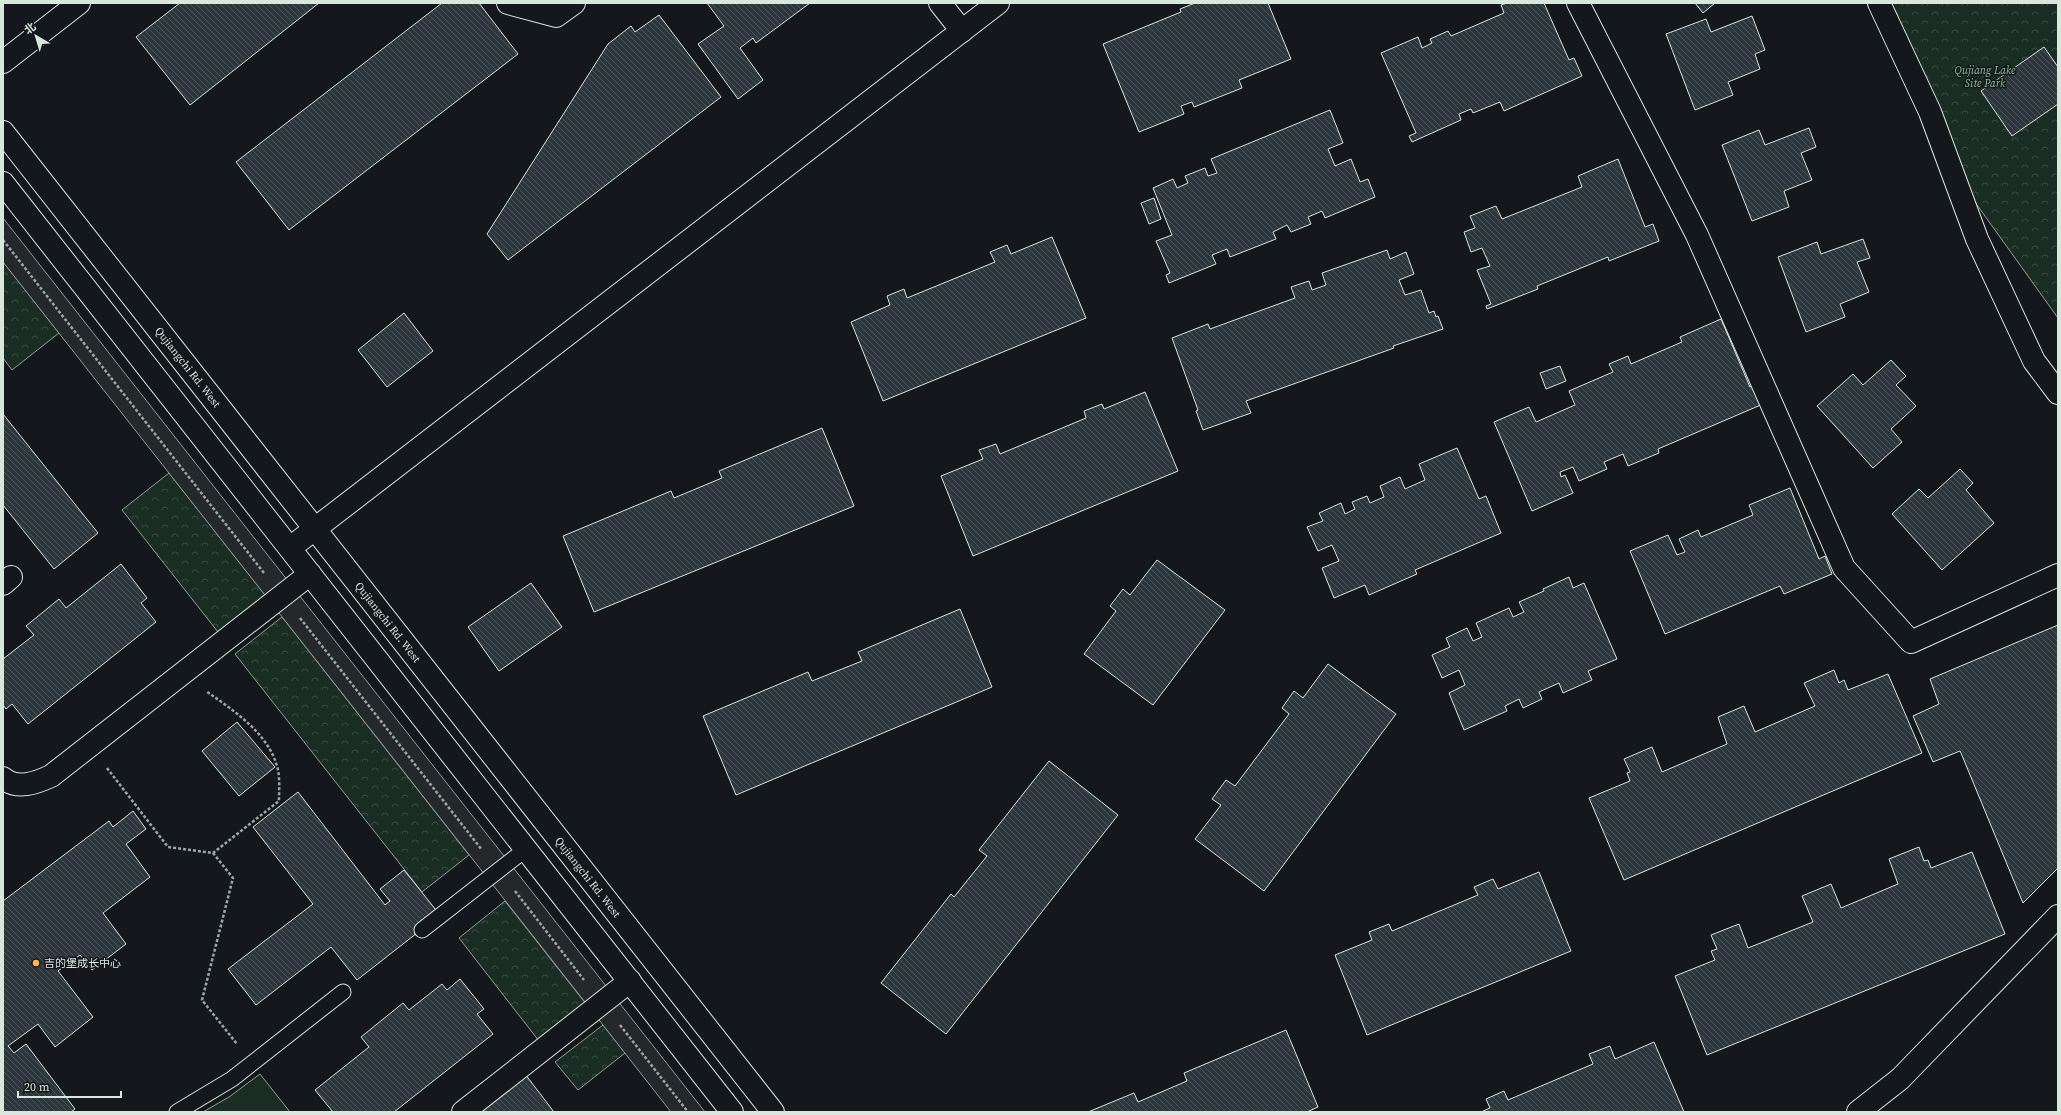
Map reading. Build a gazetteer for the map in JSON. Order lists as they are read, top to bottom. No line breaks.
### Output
{"streets":{"street":["Qujiangchi Rd. West"]},"parks":["Qujiang Lake Site Park"],"places":["吉的堡成长中心"],"scale_bar":"20 m","north":"top left"}
